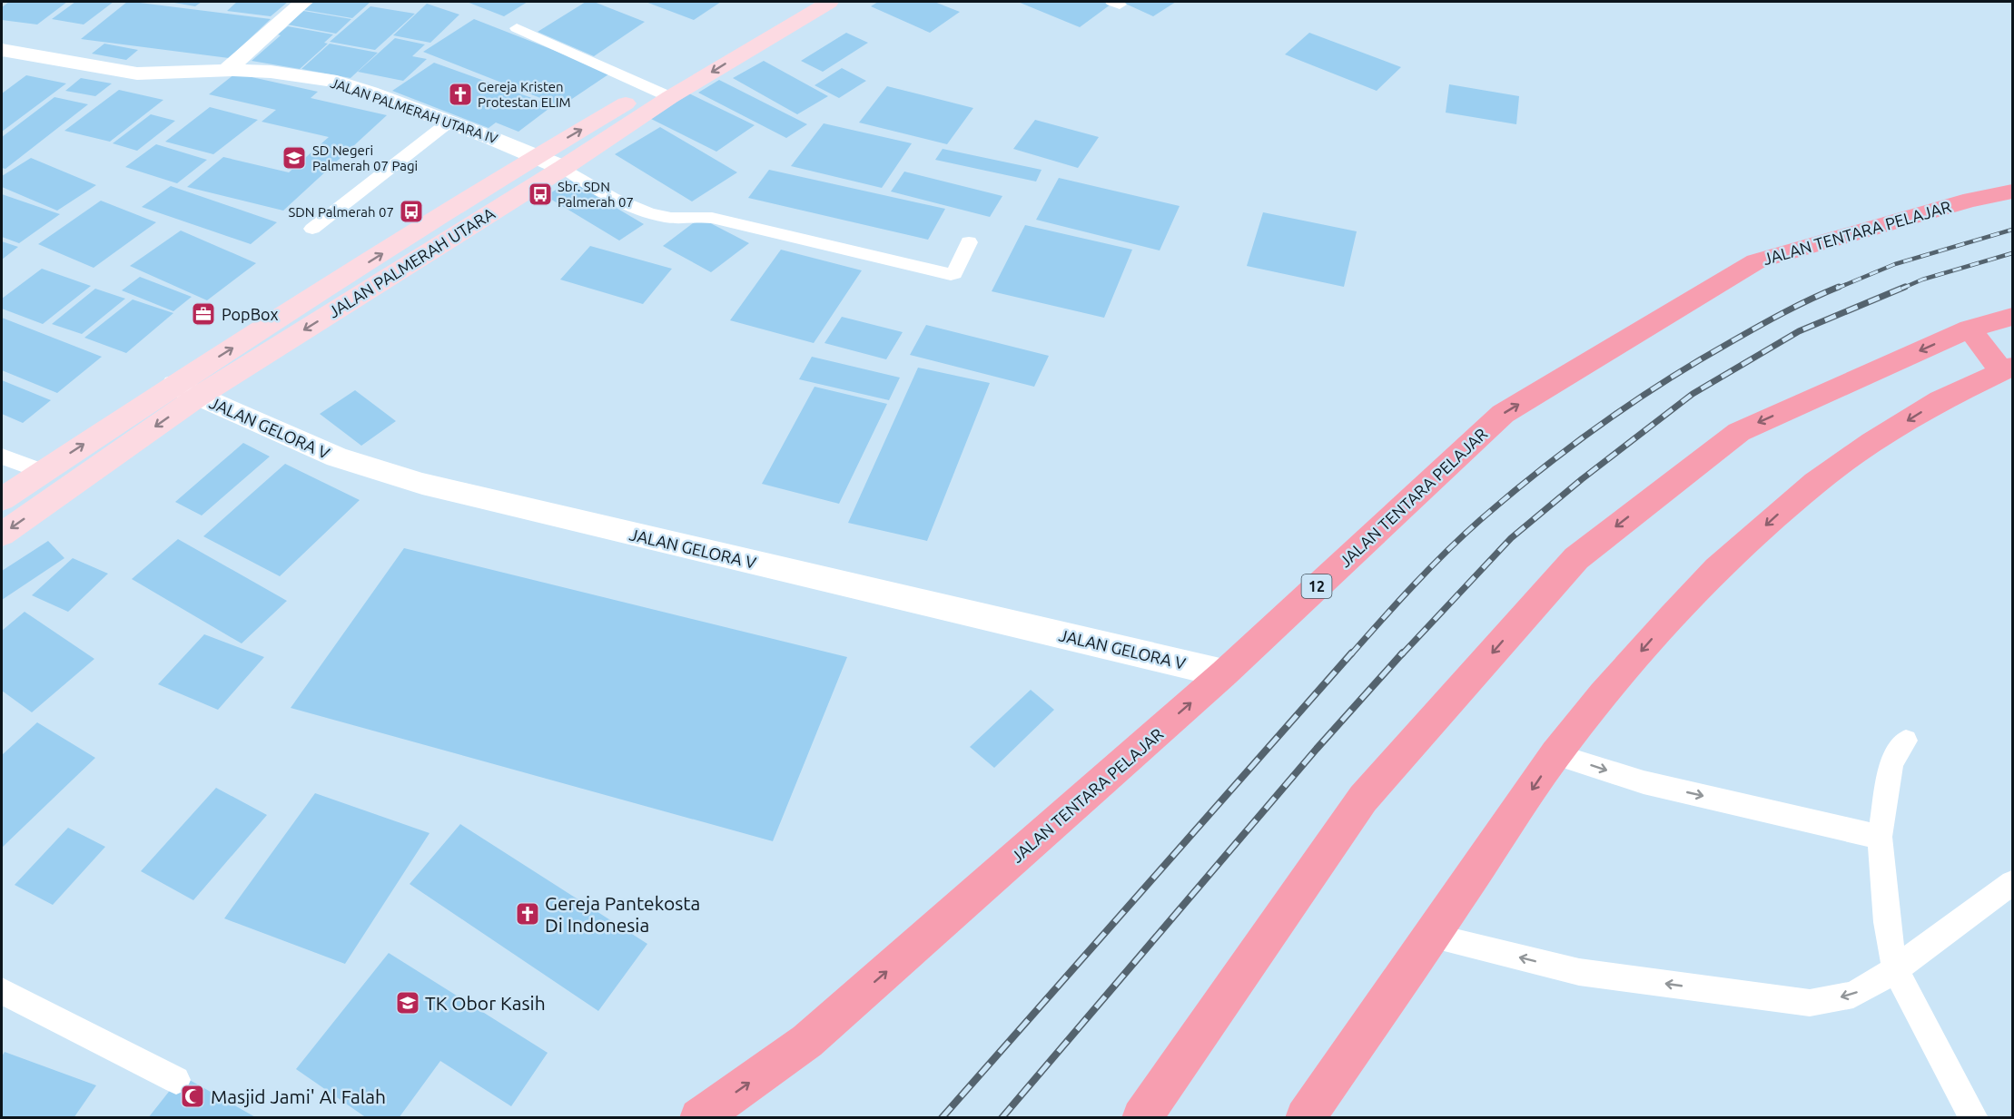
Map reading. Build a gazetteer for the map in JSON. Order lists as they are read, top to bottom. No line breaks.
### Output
{"streets":{"highway":["JALAN TENTARA PELAJAR","12"],"main road":["JALAN PALMERAH UTARA"],"street":["JALAN PALMERAH UTARA IV","JALAN GELORA V"]},"crossings":[["JALAN PALMERAH UTARA IV","JALAN PALMERAH UTARA"],["JALAN TENTARA PELAJAR","JALAN GELORA V"],["JALAN PALMERAH UTARA","JALAN GELORA V"]],"places":{"church":["Gereja Kristen Protestan ELIM","Gereja Pantekosta Di Indonesia"],"school or university":["SD Negeri Palmerah 07 Pagi","TK Obor Kasih"],"bus stop":["Sbr. SDN Palmerah 07","SDN Palmerah 07"],"office":["PopBox"],"mosque":["Masjid Jami' Al Falah"]}}
